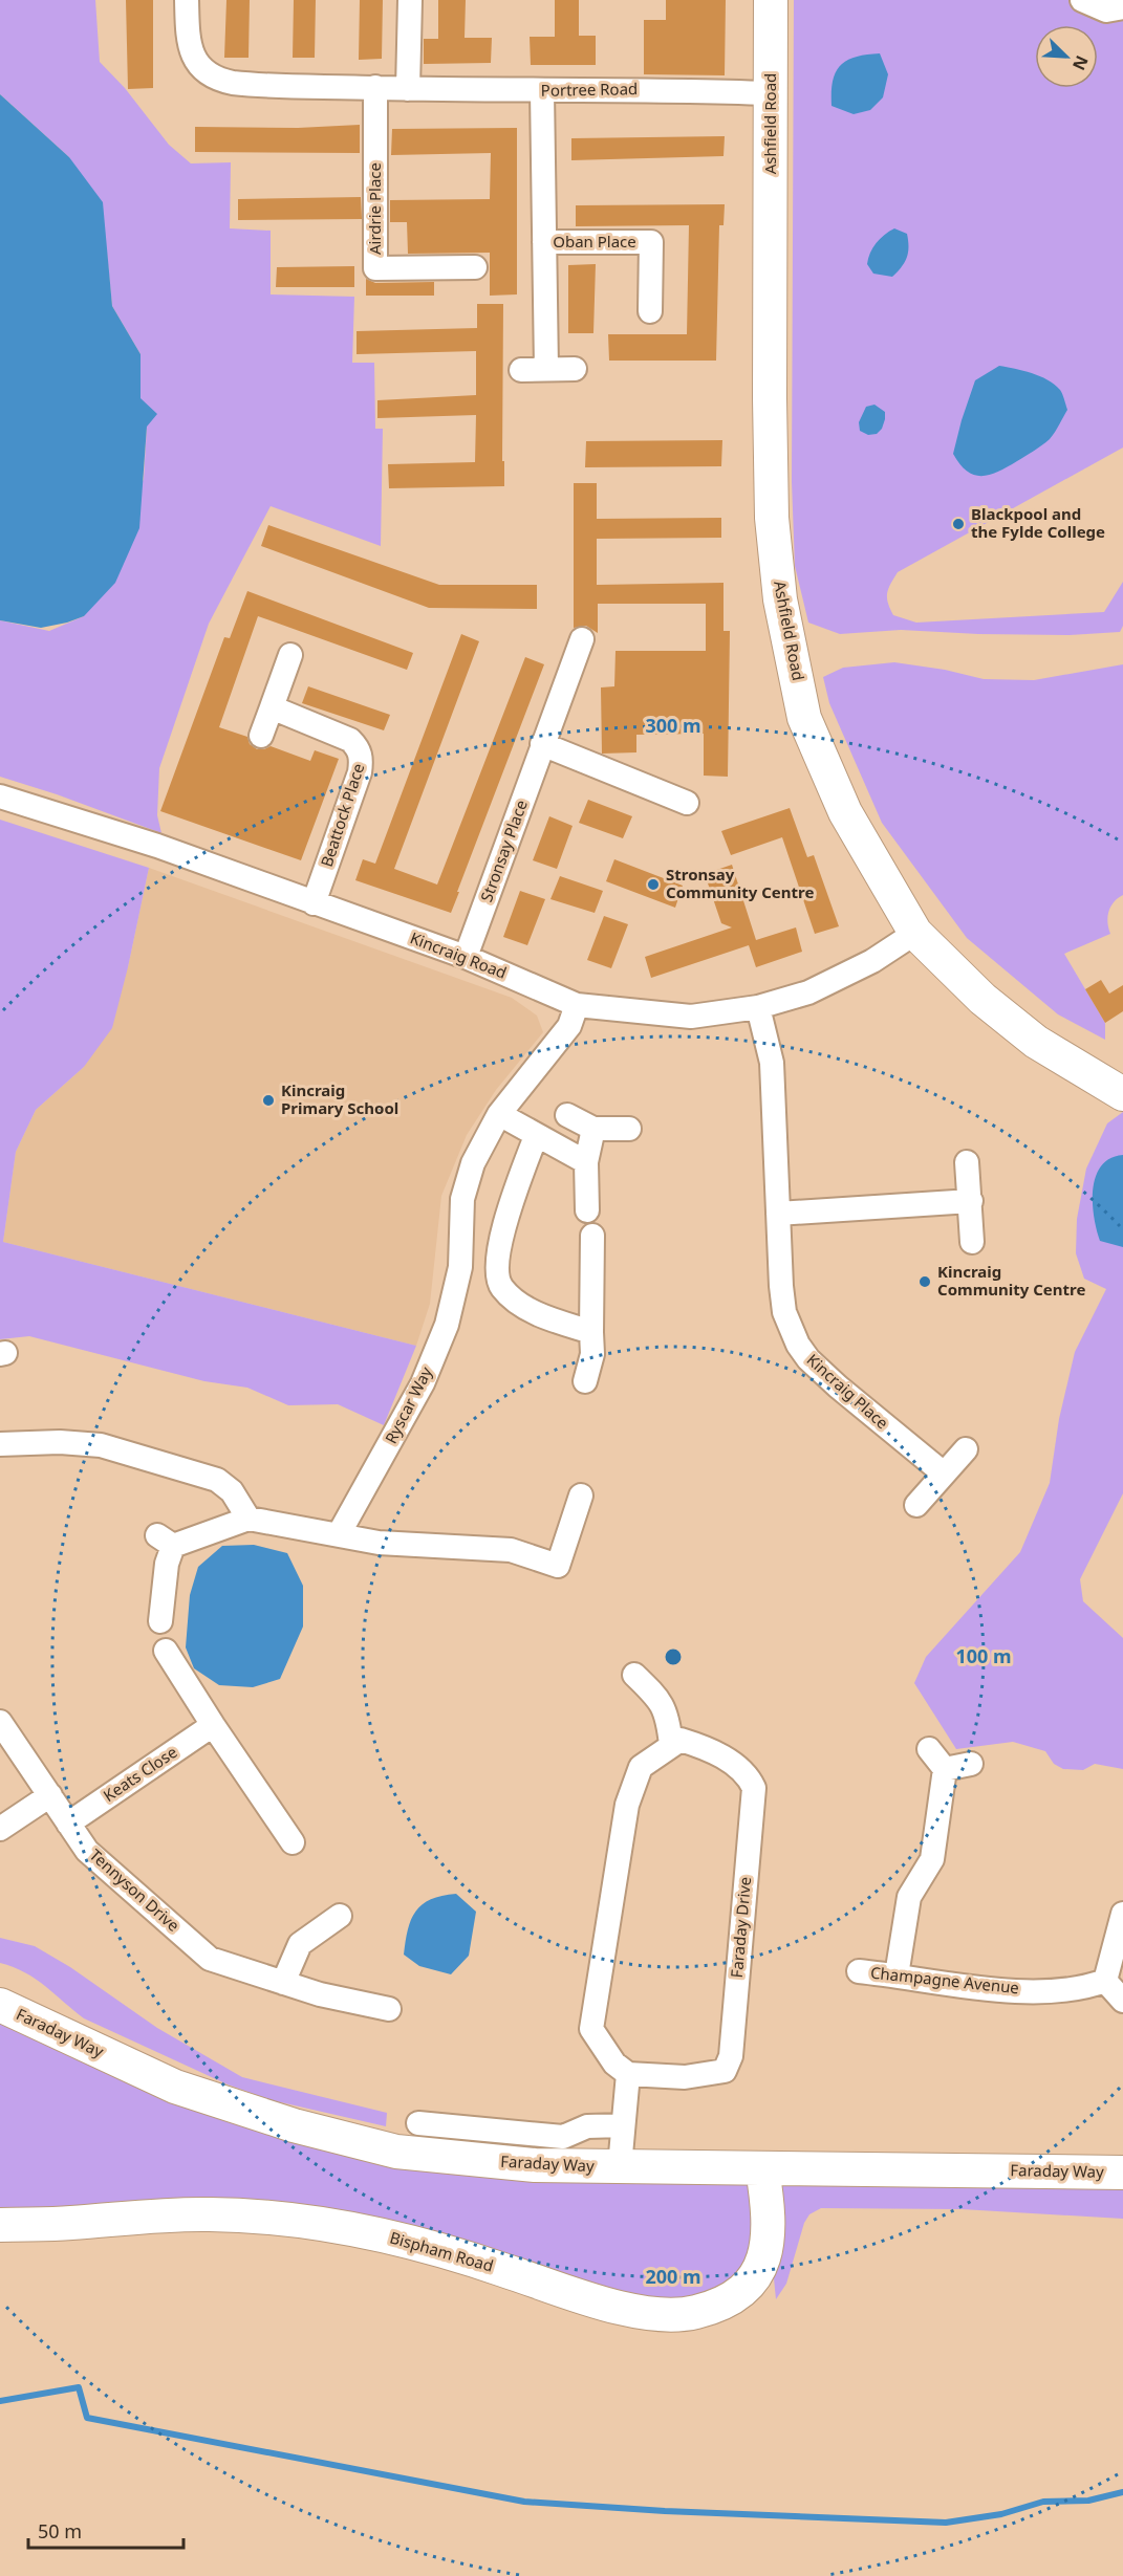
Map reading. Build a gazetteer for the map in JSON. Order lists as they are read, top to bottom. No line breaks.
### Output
{"streets":{"street":["Portree Road","Ashfield Road","Airdrie Place","Oban Place","Beattock Place","Stronsay Place","Kincraig Road","Kincraig Place","Ryscar Way","Keats Close","Tennyson Drive","Faraday Drive","Champagne Avenue","Faraday Way","Bispham Road"]},"crossings":[["Portree Road","Ashfield Road"],["Portree Road","Airdrie Place"],["Portree Road","Oban Place"],["Ashfield Road","Kincraig Road"],["Beattock Place","Kincraig Road"],["Stronsay Place","Kincraig Road"],["Kincraig Road","Kincraig Place"],["Kincraig Road","Ryscar Way"],["Keats Close","Tennyson Drive"],["Faraday Way","Bispham Road"]],"places":["Blackpool and the Fylde College","Stronsay Community Centre","Kincraig Primary School","Kincraig Community Centre"],"scale_bar":"50 m","north":"bottom right","rings":["300 m","100 m","200 m"]}
